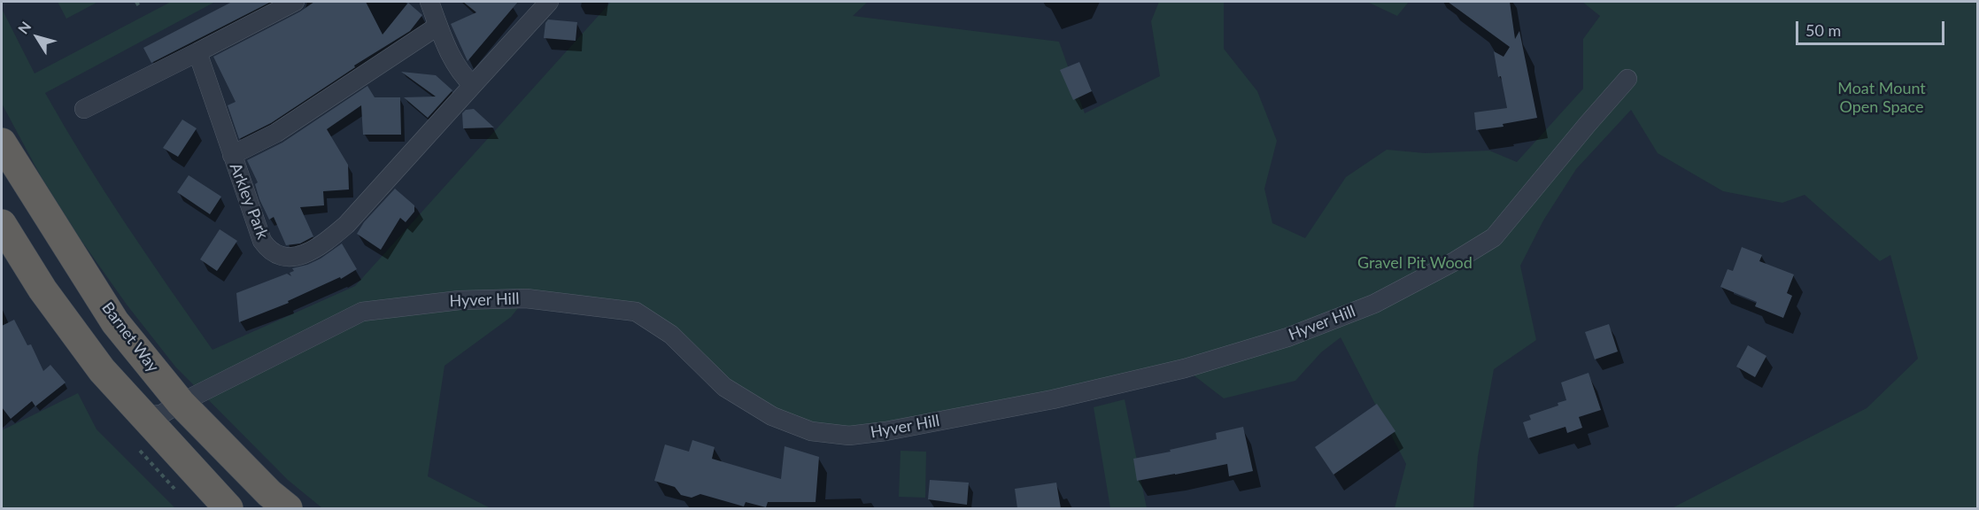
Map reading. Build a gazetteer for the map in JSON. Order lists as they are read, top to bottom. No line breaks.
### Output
{"streets":{"highway":["Barnet Way"],"street":["Arkley Park","Hyver Hill"]},"crossings":[["Hyver Hill","Barnet Way"]],"parks":["Moat Mount Open Space","Gravel Pit Wood"],"scale_bar":"50 m","north":"top left"}
